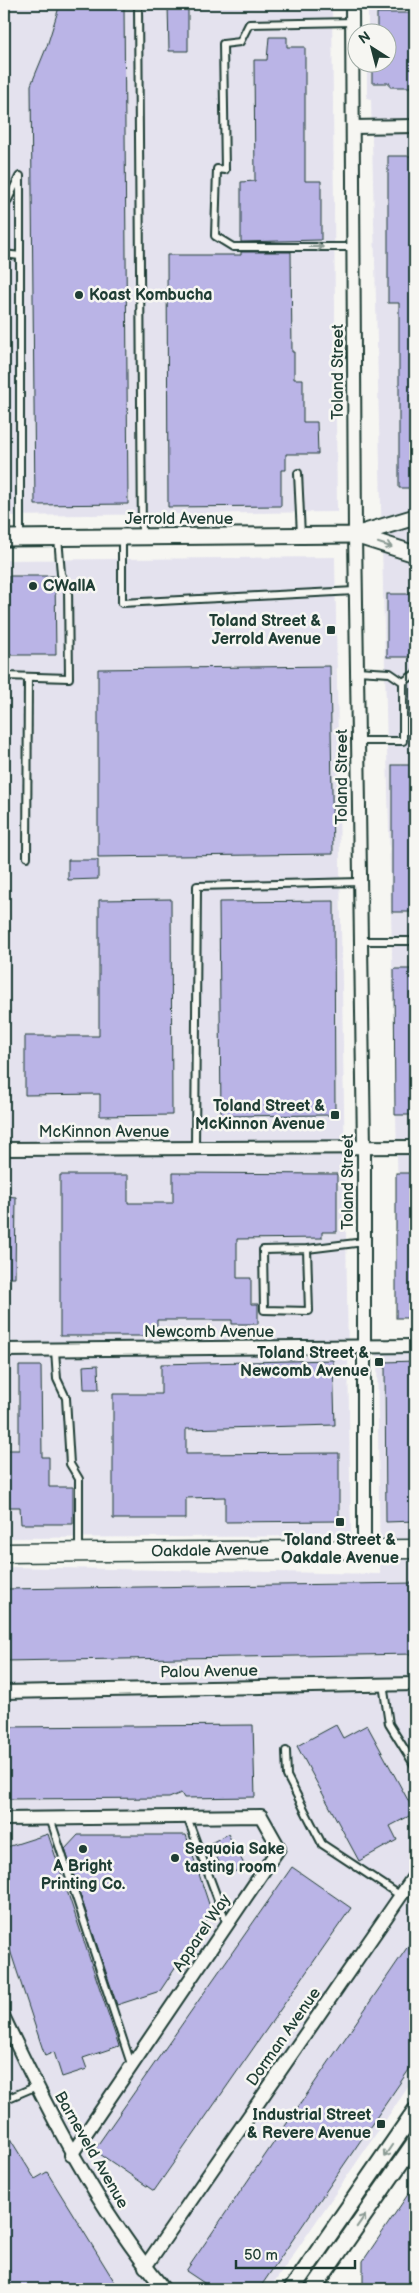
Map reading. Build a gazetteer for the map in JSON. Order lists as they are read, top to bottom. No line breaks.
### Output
{"streets":{"main road":["Oakdale Avenue"],"street":["Toland Street","Jerrold Avenue","McKinnon Avenue","Newcomb Avenue","Palou Avenue","Apparel Way","Dorman Avenue","Barneveld Avenue"]},"crossings":[["Toland Street","Jerrold Avenue"],["Toland Street","McKinnon Avenue"],["Toland Street","Newcomb Avenue"],["Toland Street","Oakdale Avenue"],["Apparel Way","Barneveld Avenue"],["Dorman Avenue","Barneveld Avenue"]],"places":{"other":["Koast Kombucha","CWallA","A Bright Printing Co.","Sequoia Sake tasting room"],"transit":["Toland Street & Jerrold Avenue","Toland Street & McKinnon Avenue","Toland Street & Newcomb Avenue","Toland Street & Oakdale Avenue","Industrial Street & Revere Avenue"]},"scale_bar":"50 m","north":"top left"}
